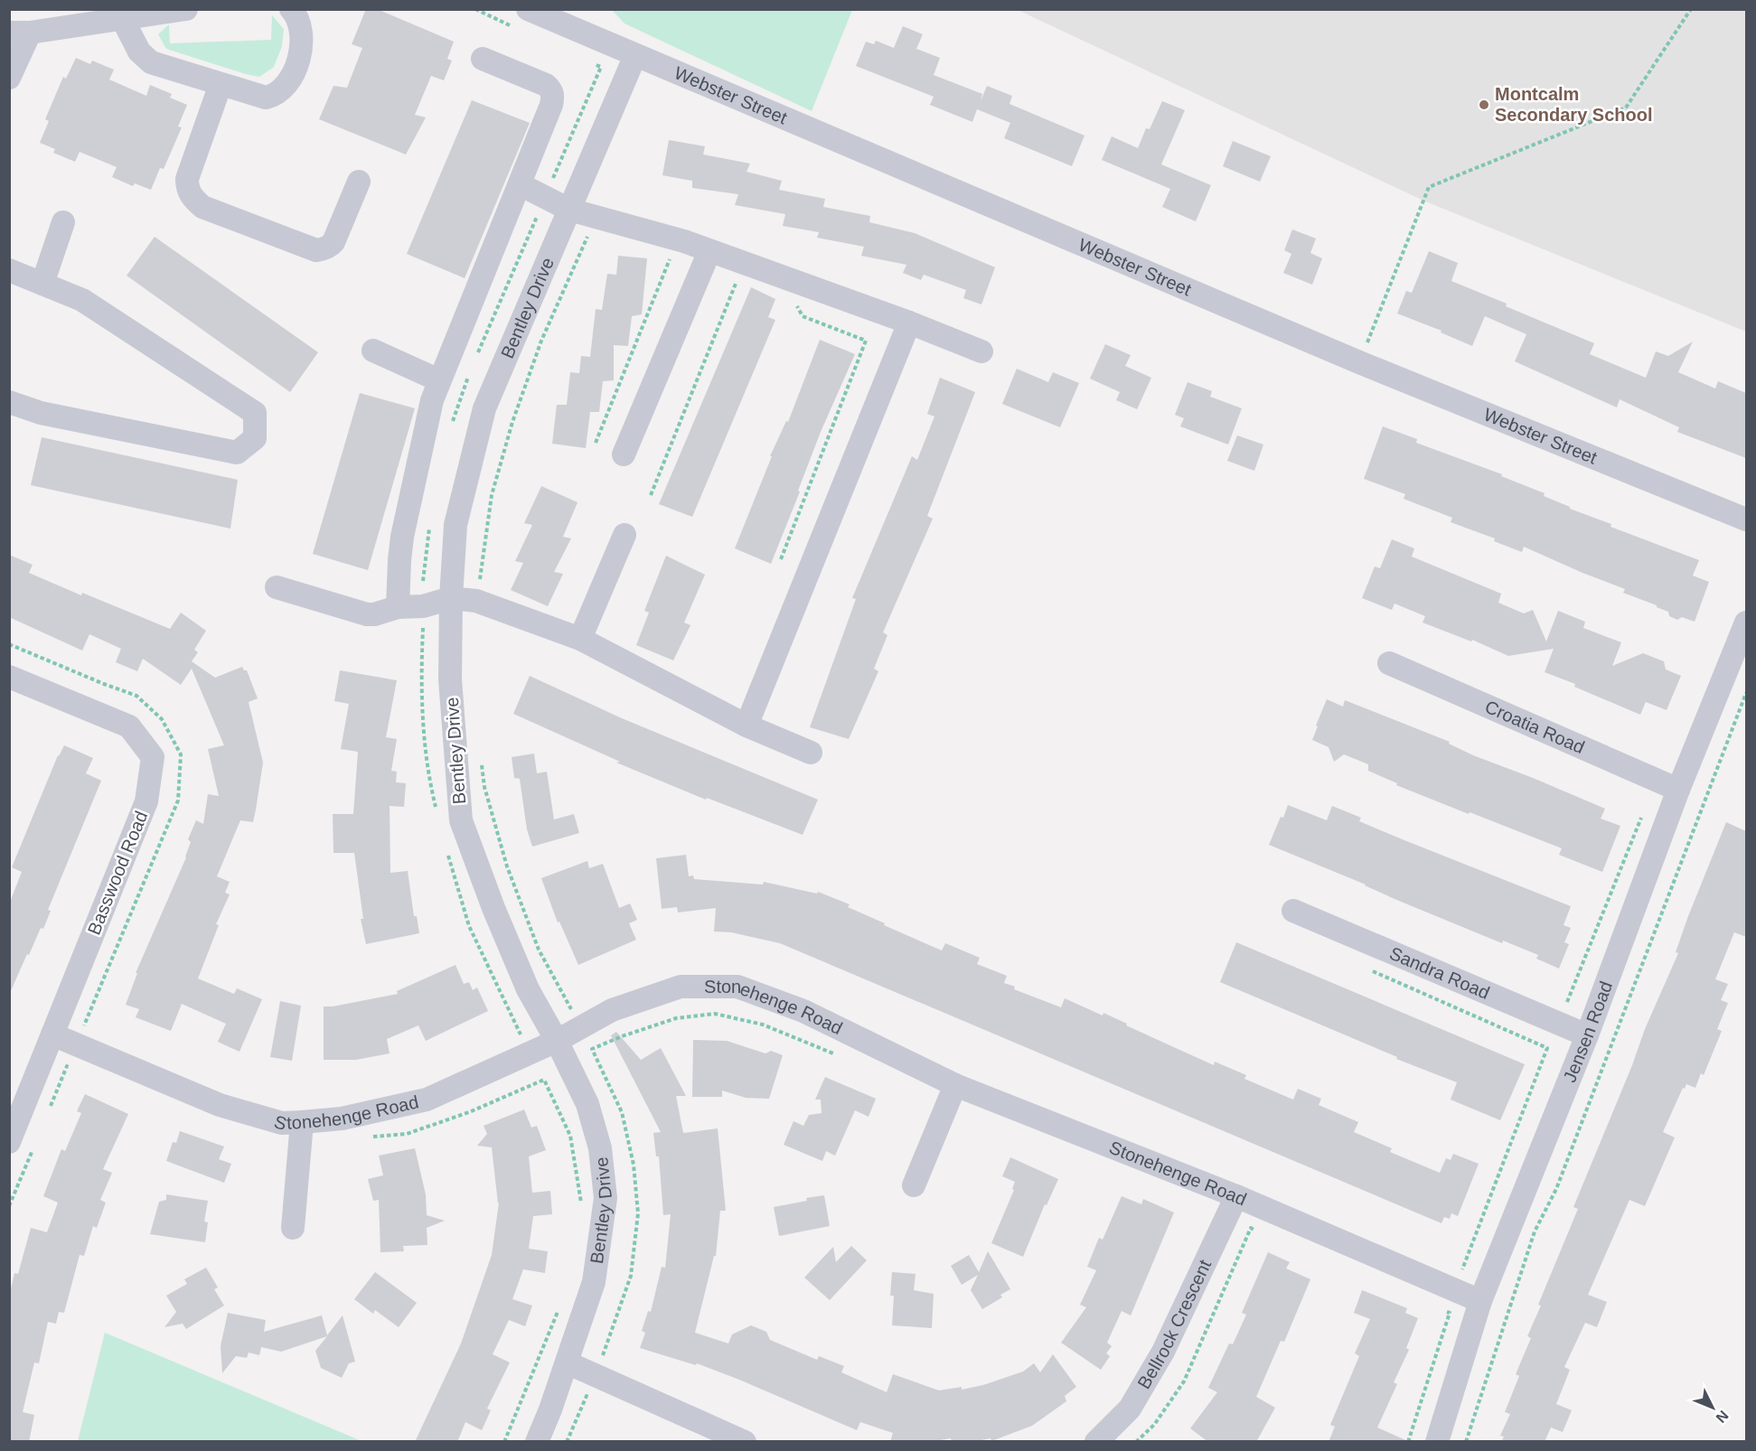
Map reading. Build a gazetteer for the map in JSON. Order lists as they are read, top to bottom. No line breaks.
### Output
{"streets":{"street":["Webster Street","Bentley Drive","Croatia Road","Basswood Road","Sandra Road","Stonehenge Road","Jensen Road","Bellrock Crescent"]},"crossings":[["Webster Street","Bentley Drive"],["Bentley Drive","Stonehenge Road"],["Croatia Road","Jensen Road"],["Basswood Road","Stonehenge Road"],["Sandra Road","Jensen Road"],["Stonehenge Road","Jensen Road"],["Stonehenge Road","Bellrock Crescent"]],"places":["Montcalm Secondary School"],"north":"bottom right"}
